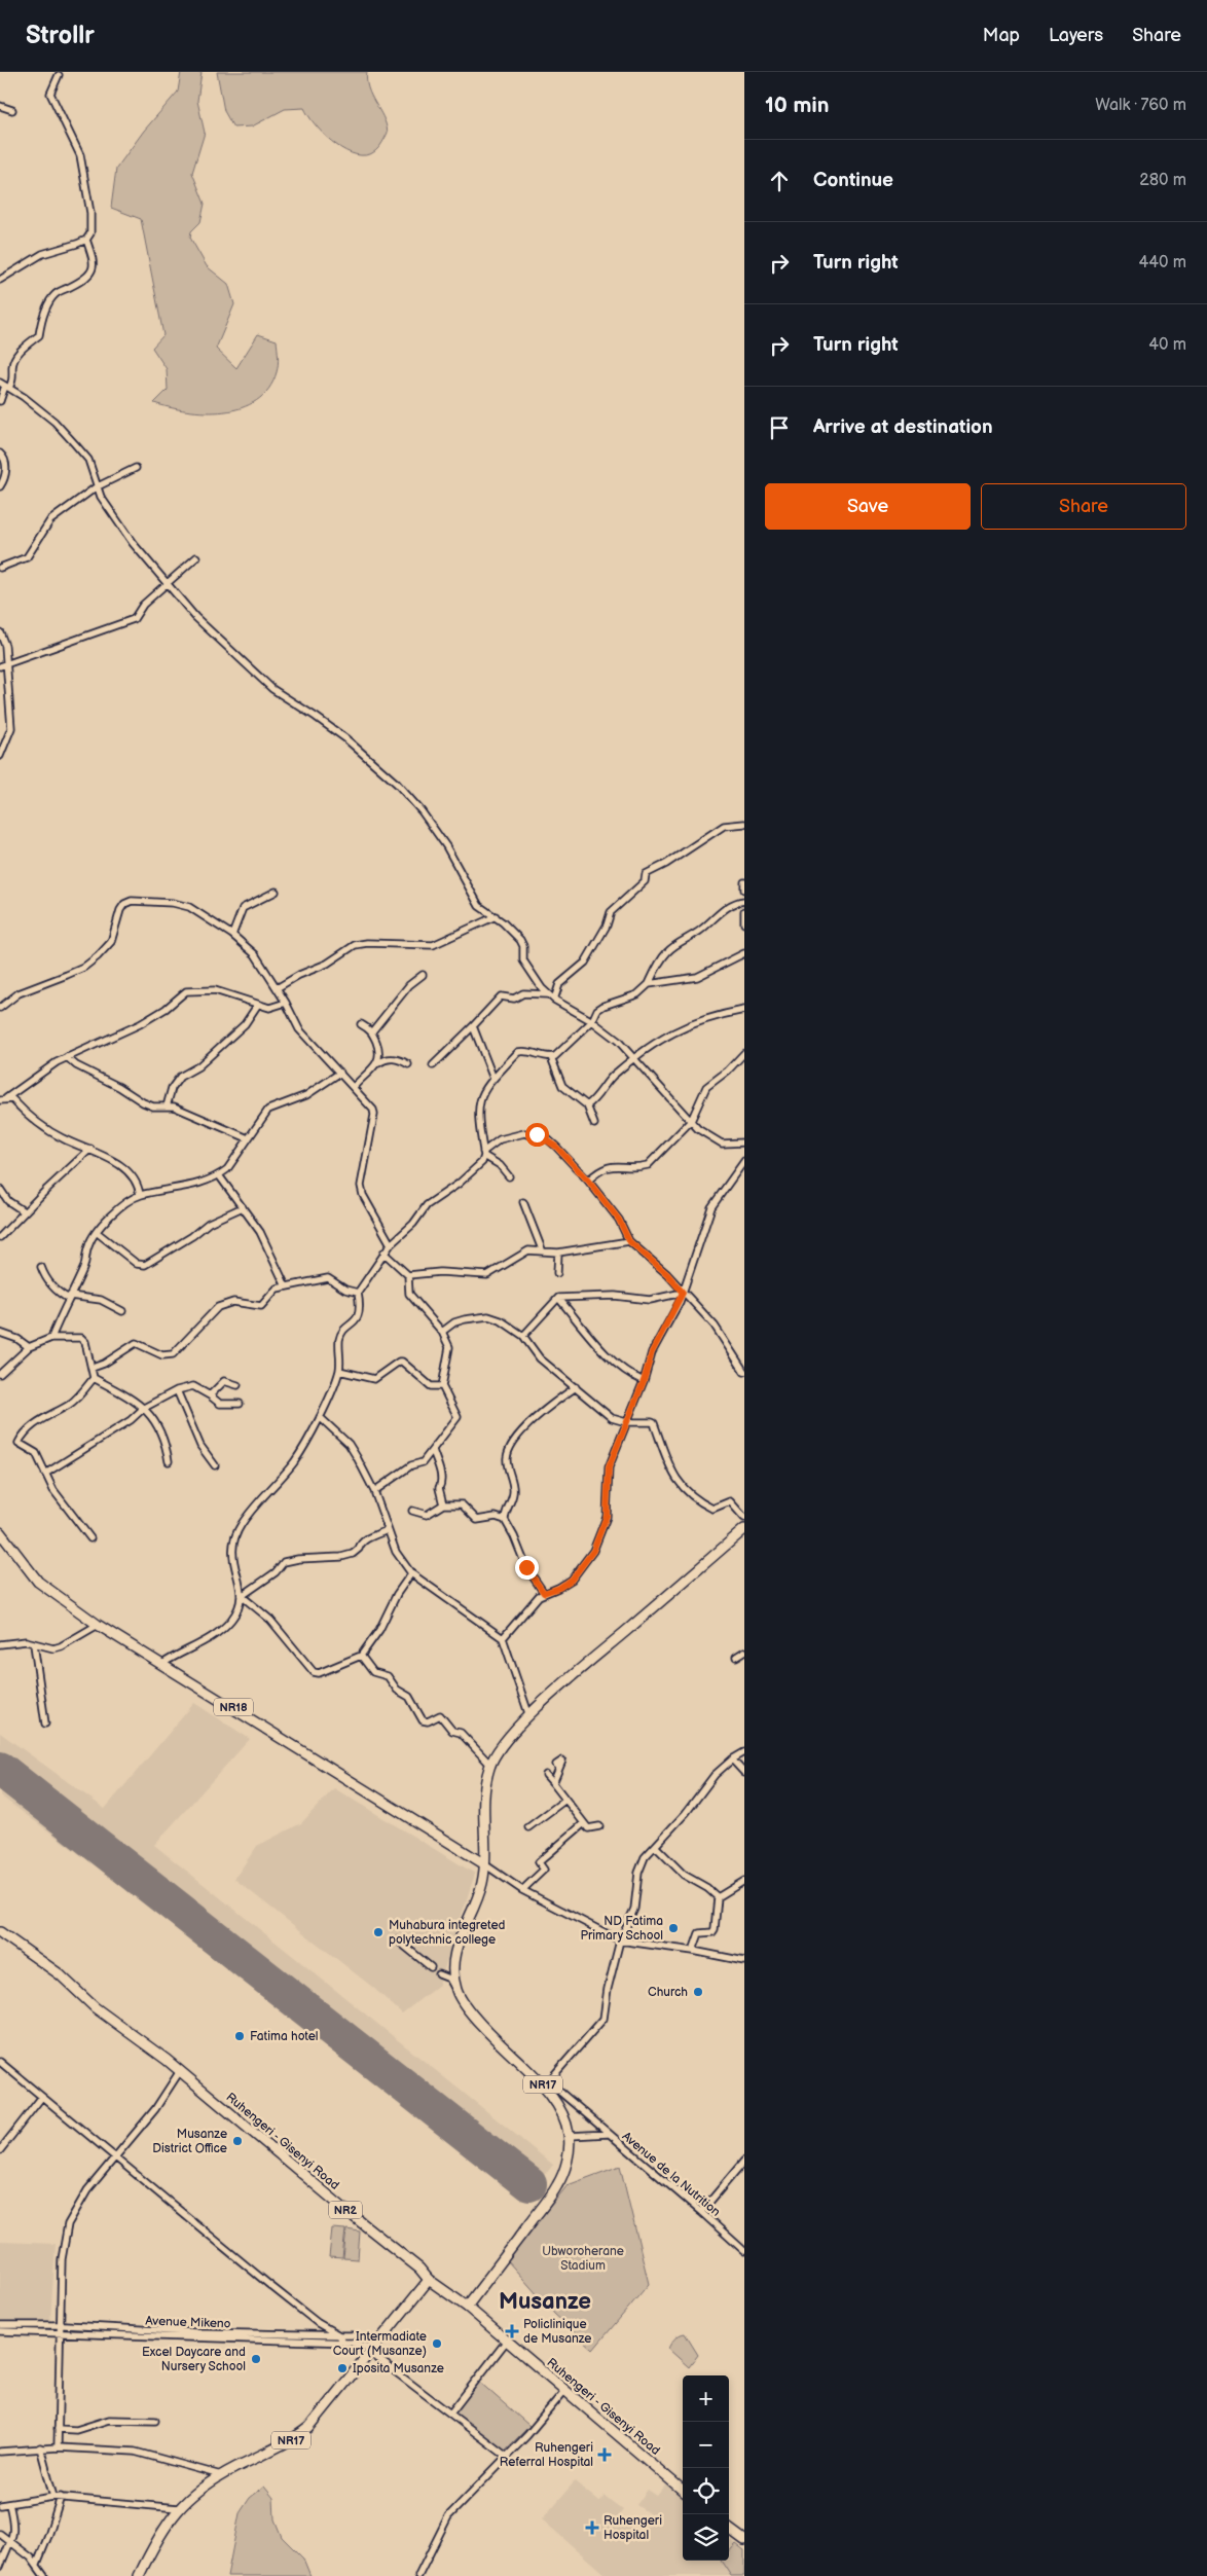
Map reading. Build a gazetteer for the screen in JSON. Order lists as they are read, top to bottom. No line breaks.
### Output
{"streets":{"main road":["NR18","NR17","Ruhengeri - Gisenyi Road","NR2"],"street":["Avenue de la Nutrition","Avenue Mikeno"]},"crossings":[["NR18","NR17"],["NR17","Ruhengeri - Gisenyi Road"],["NR17","Avenue de la Nutrition"],["NR17","Avenue Mikeno"]],"districts":["Musanze"],"parks":["Ubworoherane Stadium"],"places":{"other":["ND Fatima Primary School","Muhabura integreted polytechnic college","Church","Fatima hotel","Musanze District Office","Intermadiate Court (Musanze)","Excel Daycare and Nursery School","Iposita Musanze"],"health":["Policlinique de Musanze","Ruhengeri Referral Hospital","Ruhengeri Hospital"]},"page":{"header":"Strollr","nav":["Map","Layers","Share"],"heading":["10 min","Walk · 760 m"],"list":[["Continue","280 m"],["Turn right","440 m"],["Turn right","40 m"],"Arrive at destination"],"buttons":["Save","Share"],"map_buttons":["+","−"]}}
